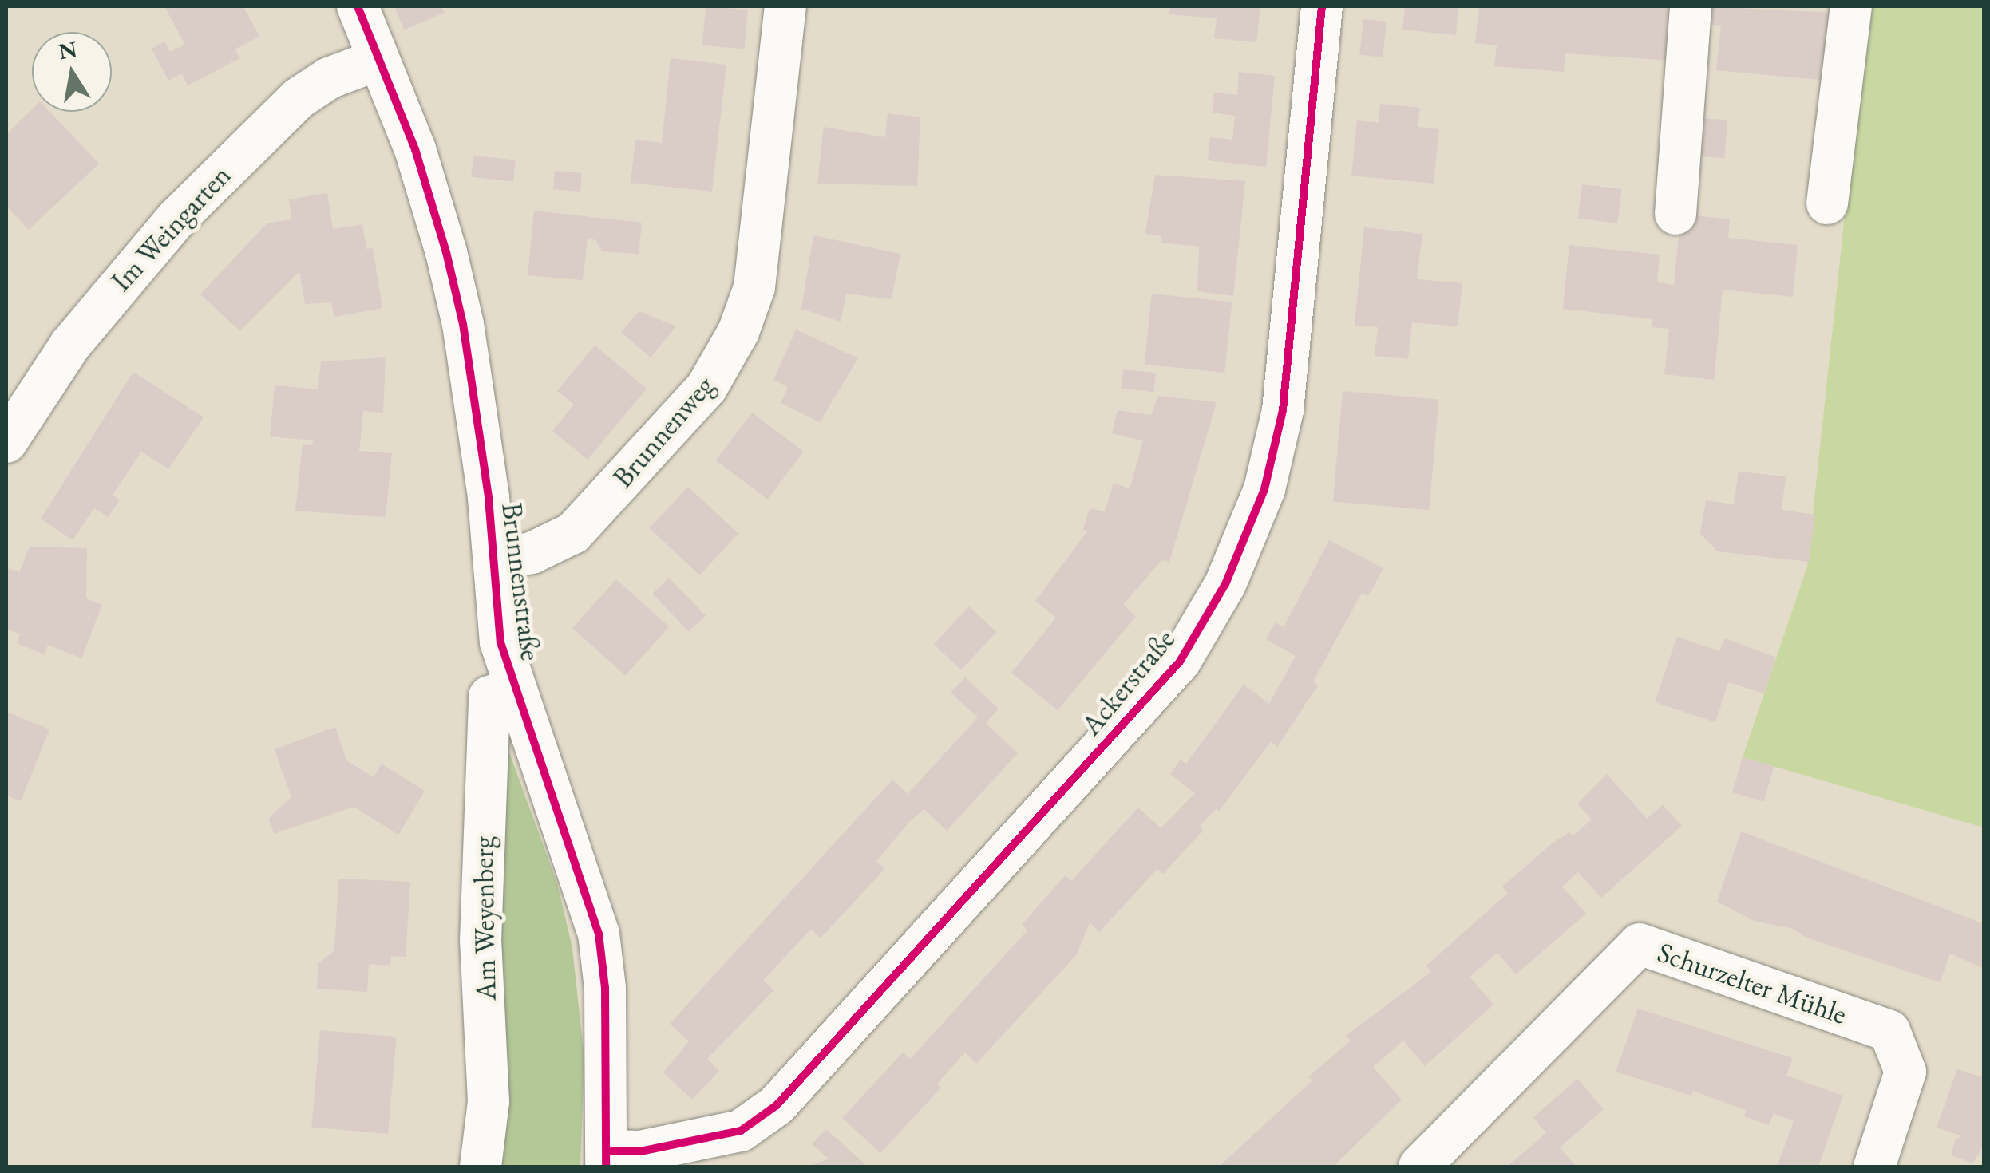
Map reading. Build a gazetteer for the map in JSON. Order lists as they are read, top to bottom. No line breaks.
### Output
{"streets":{"street":["Im Weingarten","Brunnenweg","Brunnenstraße","Ackerstraße","Am Weyenberg","Schurzelter Mühle"]},"crossings":[["Im Weingarten","Brunnenstraße"],["Brunnenweg","Brunnenstraße"],["Brunnenstraße","Ackerstraße"],["Brunnenstraße","Am Weyenberg"]],"north":"top"}
